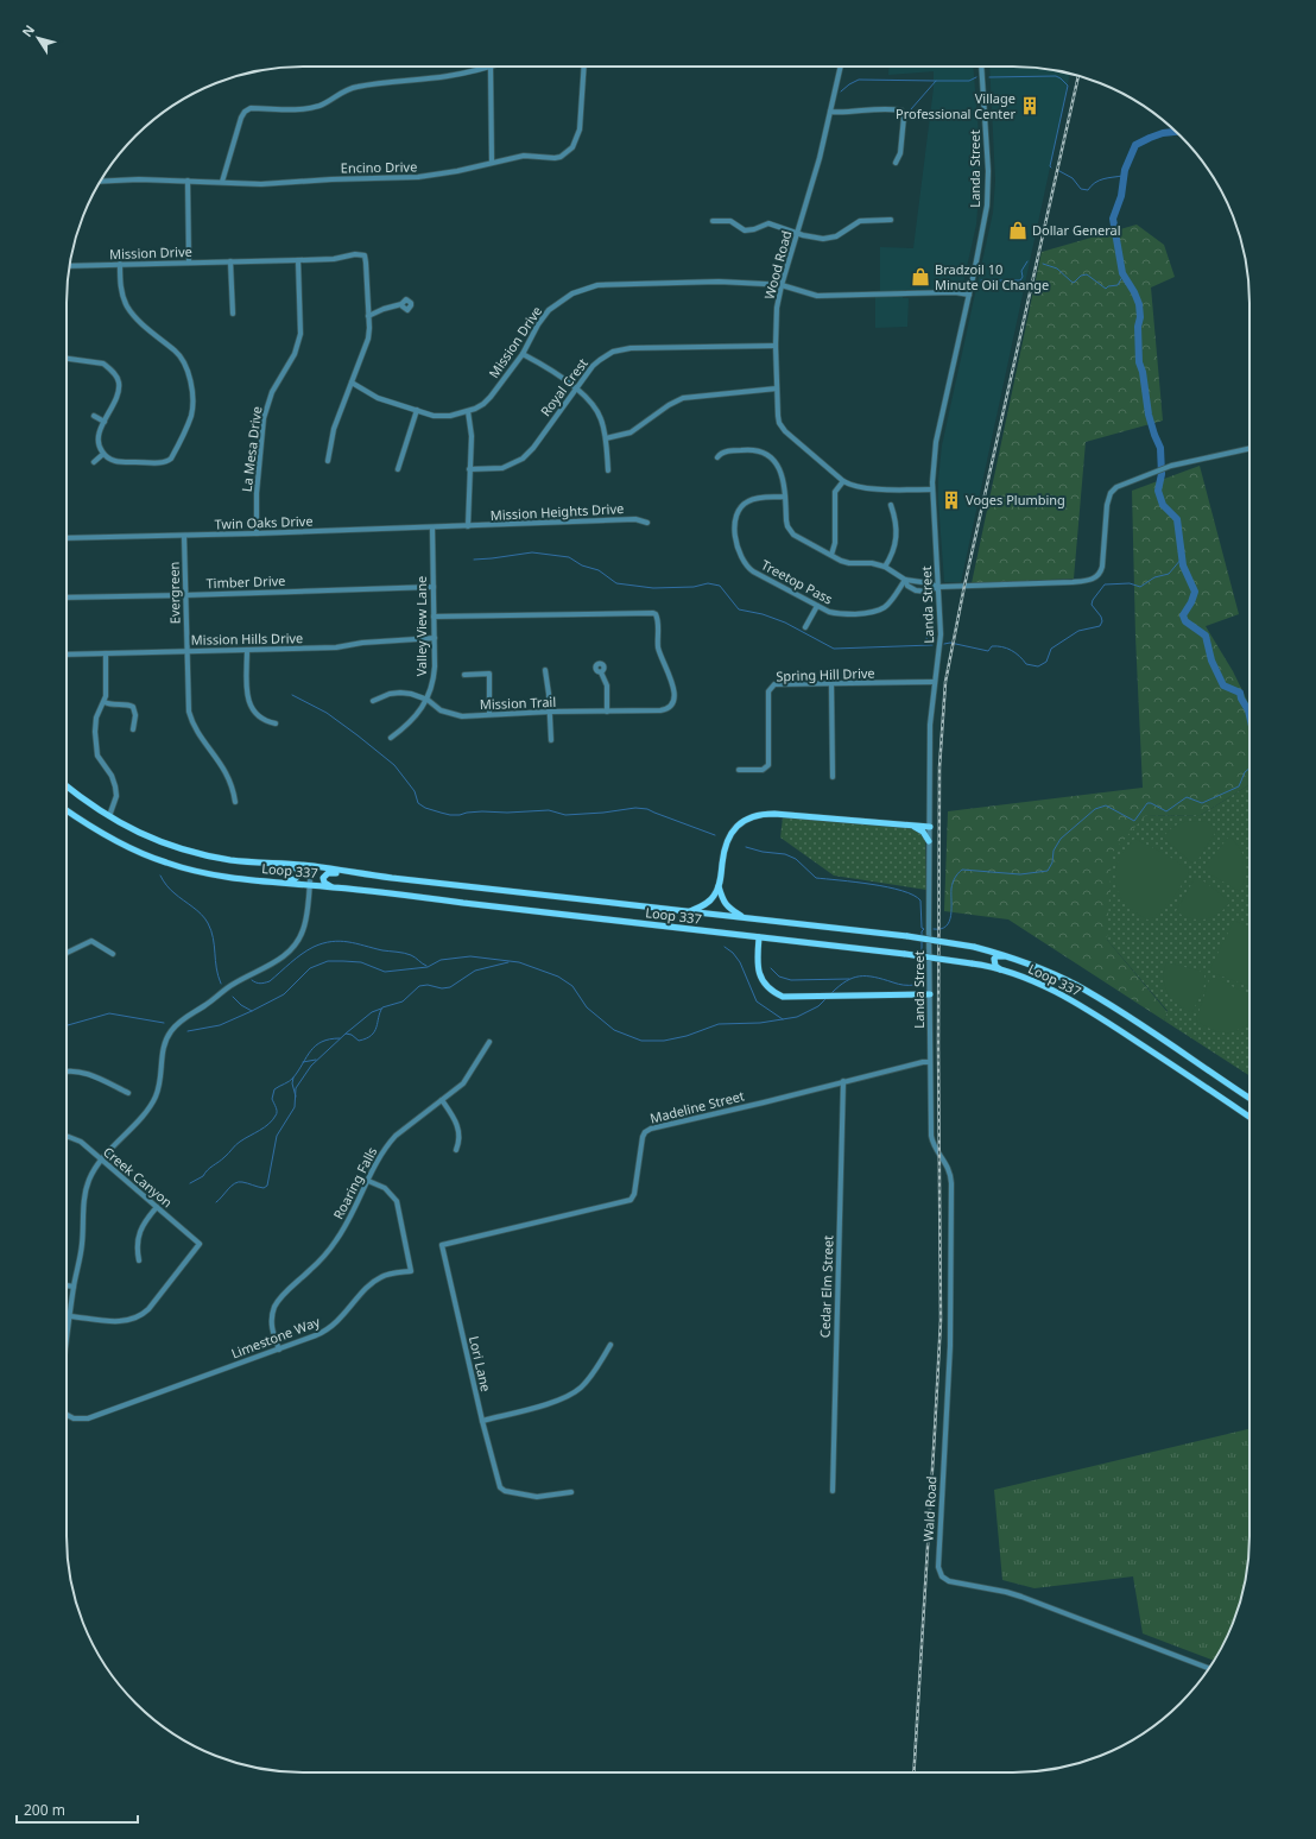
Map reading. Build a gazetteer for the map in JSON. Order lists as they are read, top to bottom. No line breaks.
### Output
{"streets":{"main road":["Loop 337"],"street":["Encino Drive","Landa Street","Mission Drive","Wood Road","Royal Crest","La Mesa Drive","Mission Heights Drive","Twin Oaks Drive","Timber Drive","Treetop Pass","Evergreen","Valley View Lane","Mission Hills Drive","Spring Hill Drive","Mission Trail","Madeline Street","Creek Canyon","Roaring Falls","Cedar Elm Street","Limestone Way","Lori Lane","Wald Road"]},"crossings":[["Landa Street","Mission Drive"],["Landa Street","Spring Hill Drive"],["Landa Street","Madeline Street"],["Landa Street","Wald Road"],["Mission Drive","Wood Road"],["Mission Drive","La Mesa Drive"],["Wood Road","Royal Crest"],["La Mesa Drive","Twin Oaks Drive"],["Mission Heights Drive","Twin Oaks Drive"],["Twin Oaks Drive","Evergreen"],["Twin Oaks Drive","Valley View Lane"],["Timber Drive","Evergreen"],["Timber Drive","Valley View Lane"],["Evergreen","Mission Hills Drive"],["Valley View Lane","Mission Hills Drive"],["Valley View Lane","Mission Trail"],["Madeline Street","Cedar Elm Street"],["Madeline Street","Lori Lane"],["Roaring Falls","Limestone Way"]],"places":{"building":["Village Professional Center","Voges Plumbing"],"shop":["Dollar General","Bradzoil 10 Minute Oil Change"]},"scale_bar":"200 m","north":"top left"}
